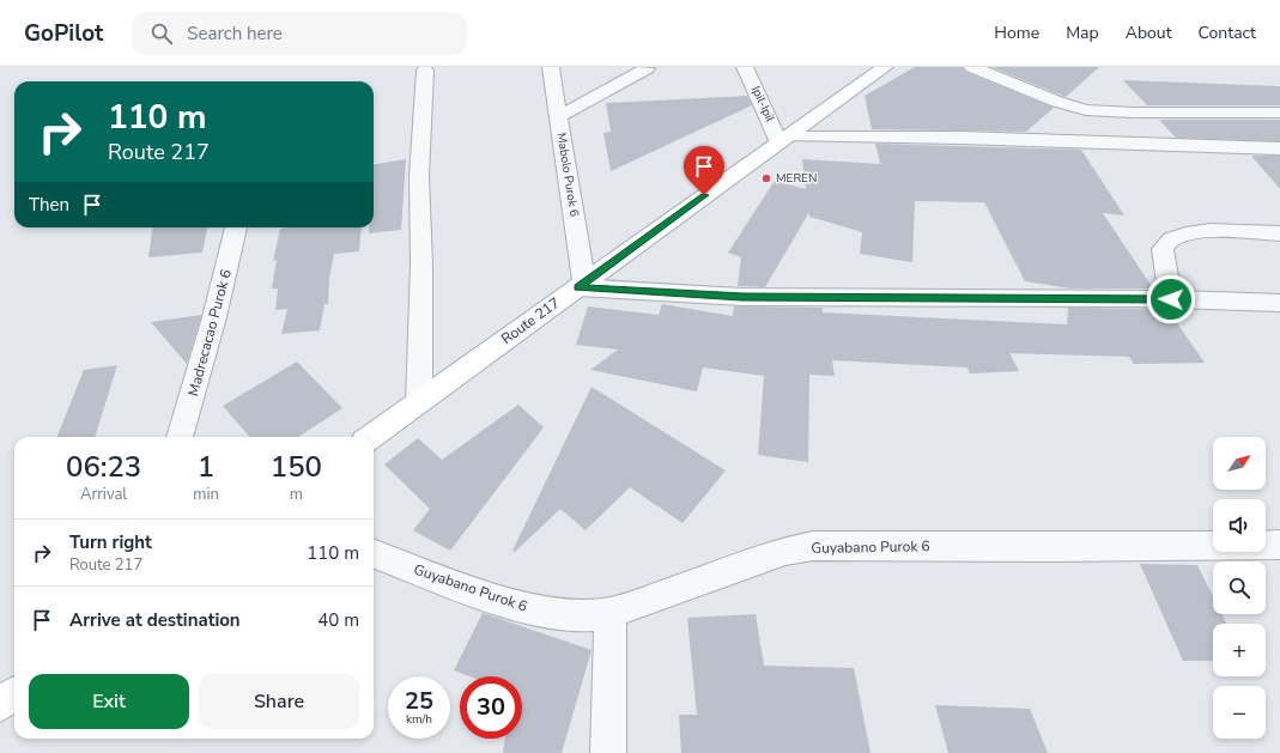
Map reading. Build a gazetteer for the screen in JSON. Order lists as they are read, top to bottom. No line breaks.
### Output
{"streets":{"main road":["Route 217"],"street":["Ipil-Ipil","Mabolo Purok 6","Madrecacao Purok 6","Guyabano Purok 6"]},"crossings":[["Ipil-Ipil","Route 217"],["Mabolo Purok 6","Route 217"]],"places":["MEREN"],"north":"top right","page":{"header":"GoPilot","search":"Search here","nav":["Home","Map","About","Contact"],"turn":["110 m","Route 217"],"then":"Then","map_buttons":["+","−"],"eta":["06:23","Arrival","1","min","150","m"],"list":[{"name":"Turn right","note":"Route 217","value":"110 m"},{"name":"Arrive at destination","value":"40 m"}],"buttons":["Exit","Share"],"speed":"25 km/h","limit":"30"}}
